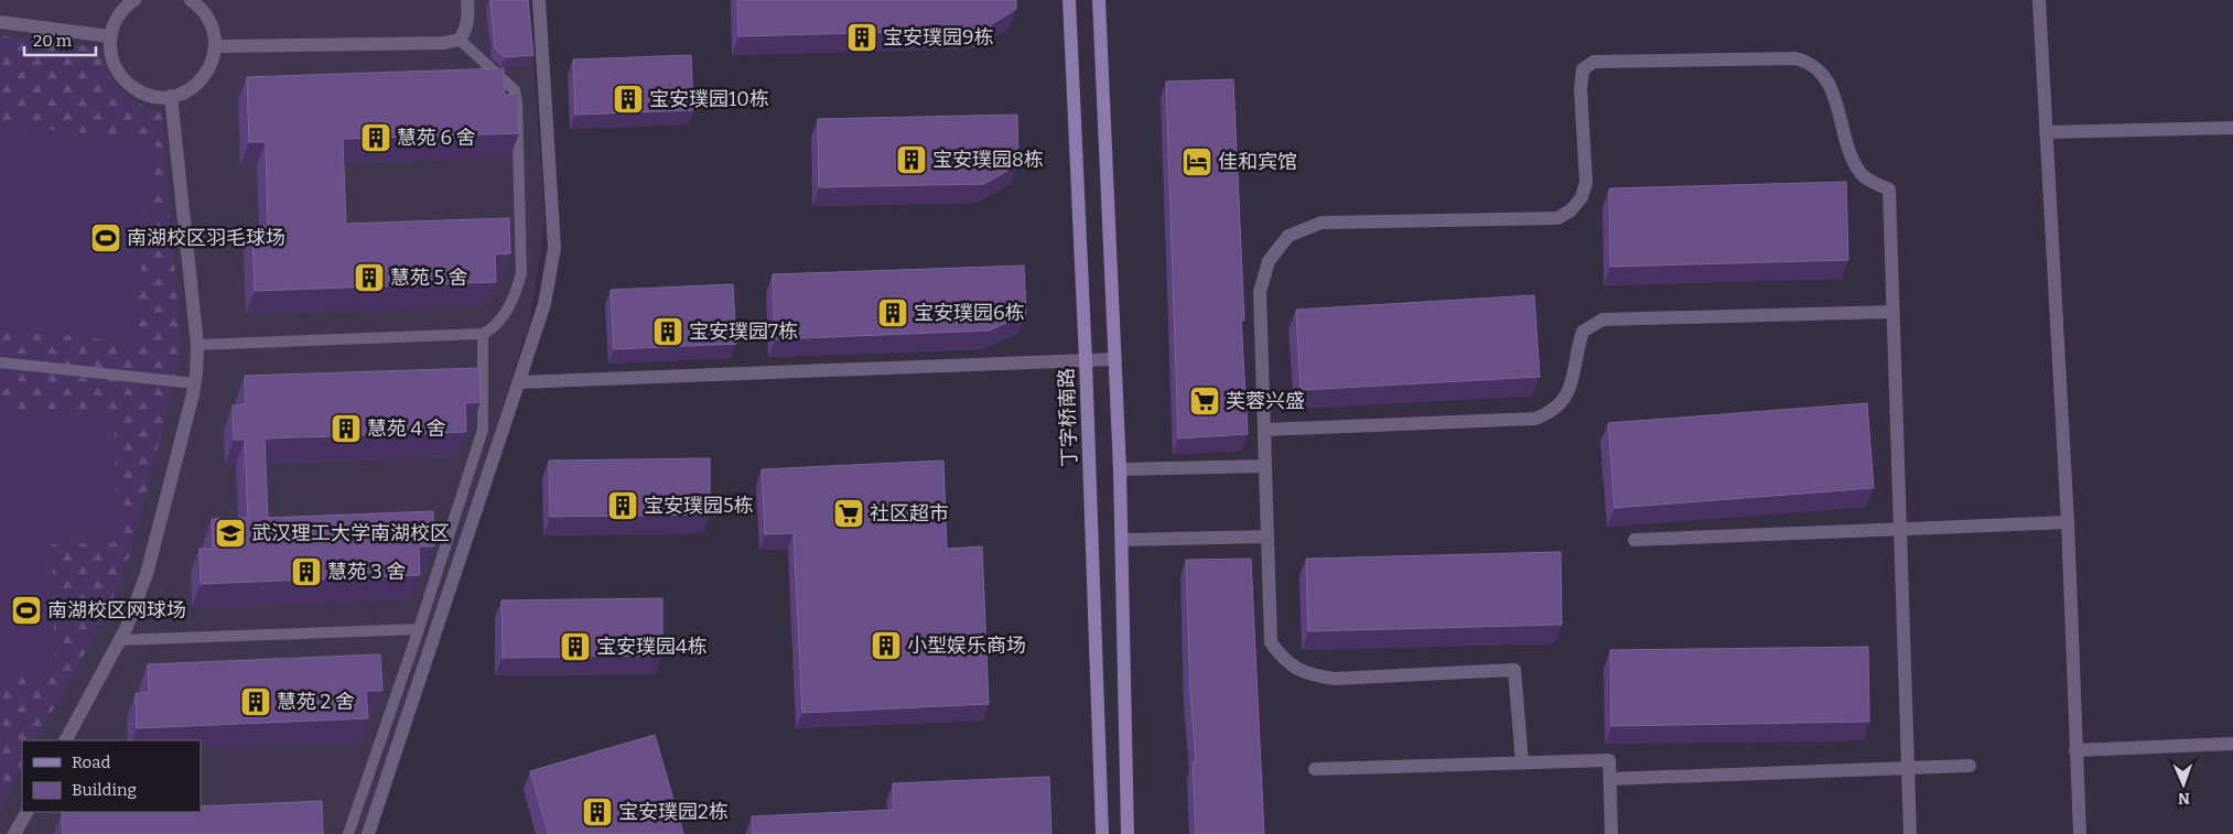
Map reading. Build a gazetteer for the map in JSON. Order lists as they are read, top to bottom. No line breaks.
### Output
{"streets":{"main road":["丁字桥南路"]},"places":{"building":["宝安璞园9栋","宝安璞园10栋","慧苑 6 舍","宝安璞园8栋","慧苑 5 舍","宝安璞园6栋","宝安璞园7栋","慧苑 4 舍","宝安璞园5栋","慧苑 3 舍","小型娱乐商场","宝安璞园4栋","慧苑 2 舍","宝安璞园2栋"],"hotel":["佳和宾馆"],"sports":["南湖校区羽毛球场","南湖校区网球场"],"supermarket":["芙蓉兴盛","社区超市"],"school or university":["武汉理工大学南湖校区"]},"legend":["Road","Building"],"scale_bar":"20 m","north":"bottom"}
